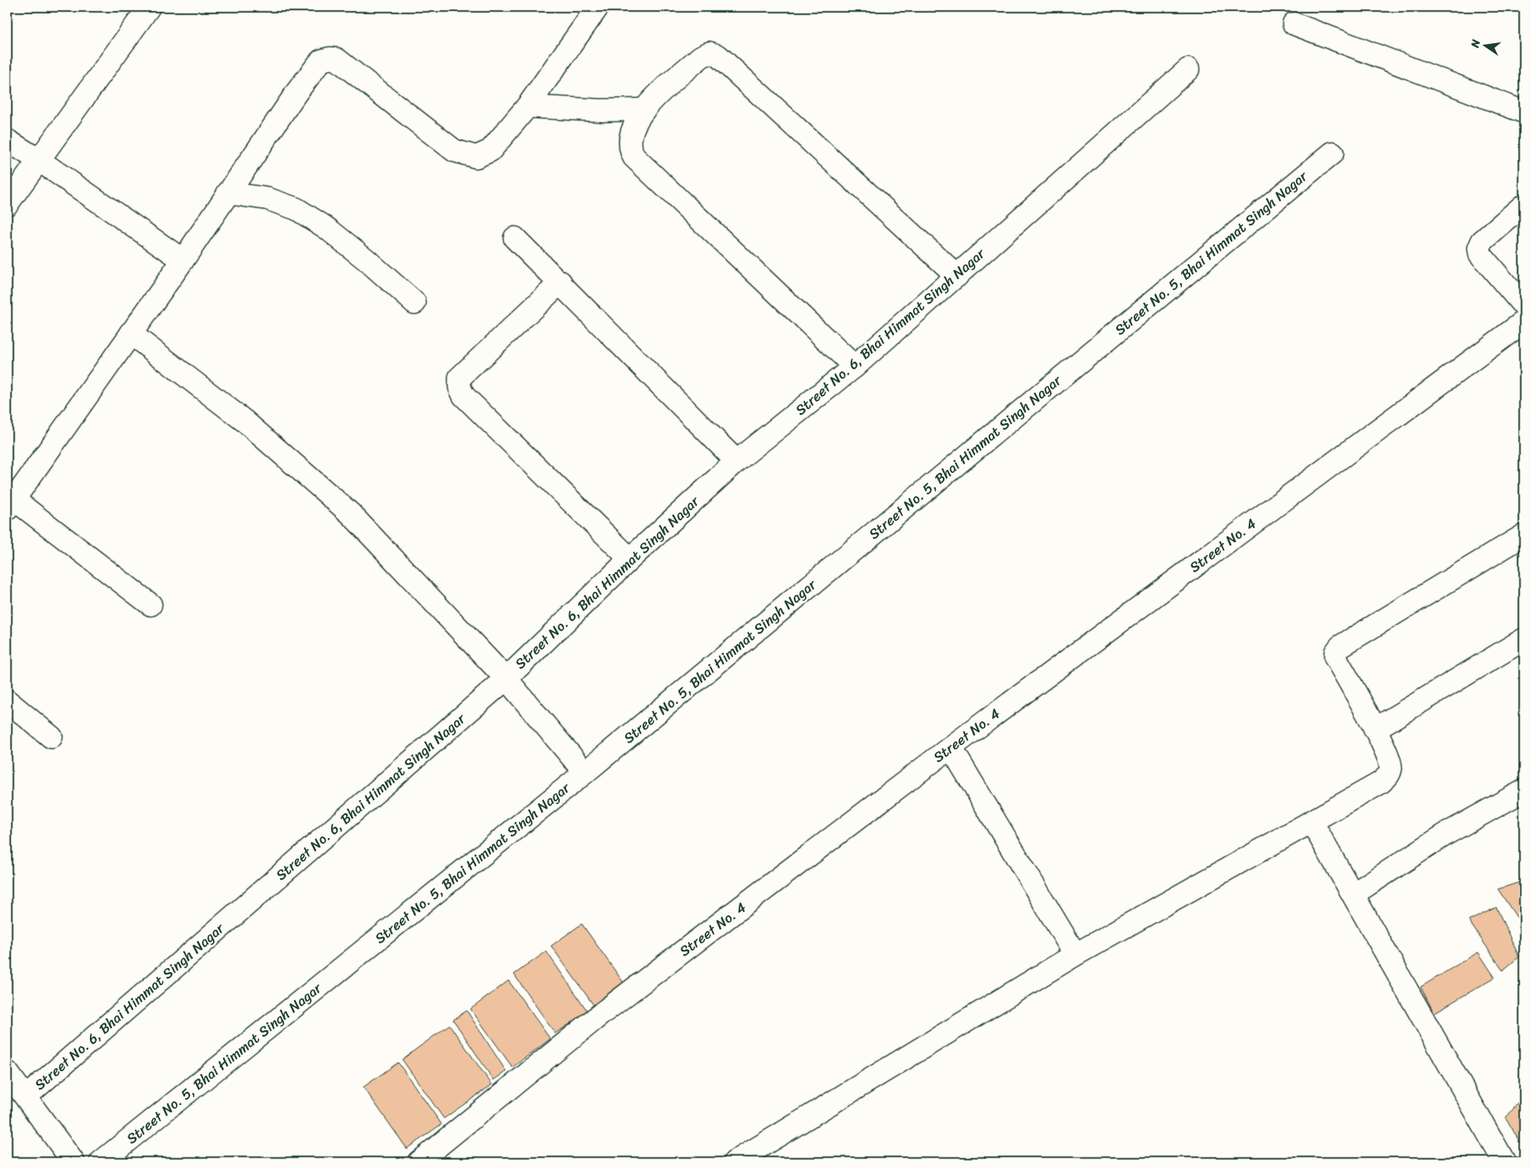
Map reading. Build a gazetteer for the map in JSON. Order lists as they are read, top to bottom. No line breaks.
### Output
{"streets":{"street":["Street No. 5, Bhai Himmat Singh Nagar","Street No. 6, Bhai Himmat Singh Nagar","Street No. 4"]},"north":"left"}
